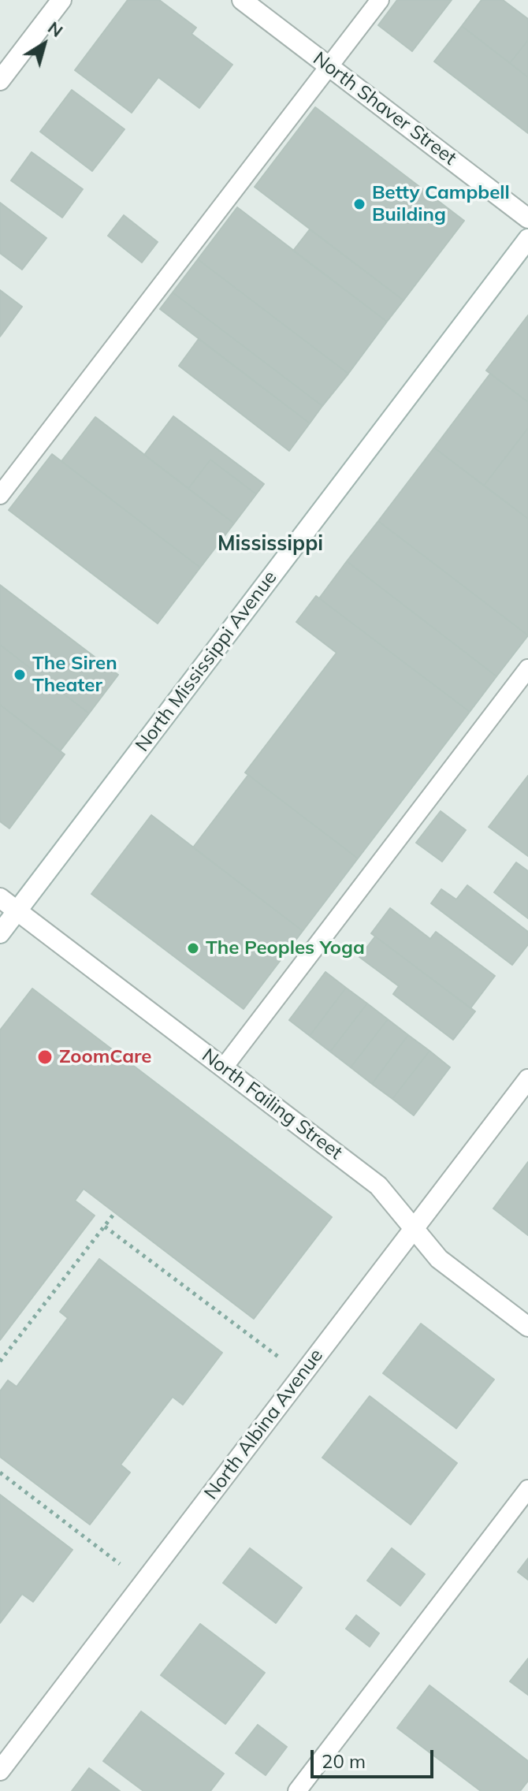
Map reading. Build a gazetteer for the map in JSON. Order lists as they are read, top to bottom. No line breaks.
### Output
{"streets":{"street":["North Shaver Street","North Mississippi Avenue","North Failing Street","North Albina Avenue"]},"crossings":[["North Mississippi Avenue","North Failing Street"],["North Failing Street","North Albina Avenue"]],"districts":["Mississippi"],"places":["Betty Campbell Building","The Siren Theater","The Peoples Yoga","ZoomCare"],"scale_bar":"20 m","north":"top right"}
